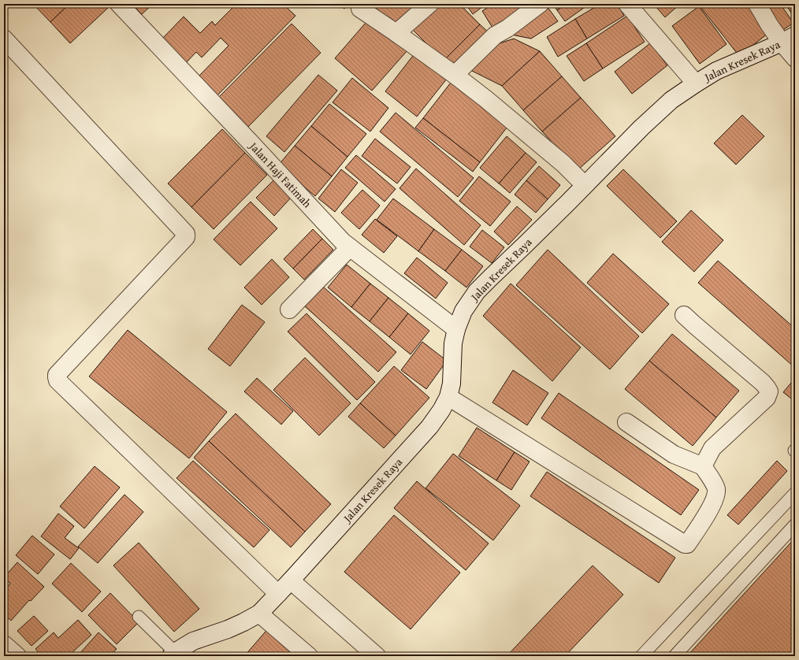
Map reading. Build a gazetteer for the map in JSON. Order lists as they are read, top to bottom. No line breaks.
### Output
{"streets":{"street":["Jalan Kresek Raya","Jalan Haji Fatimah"]},"crossings":[["Jalan Kresek Raya","Jalan Haji Fatimah"]]}
